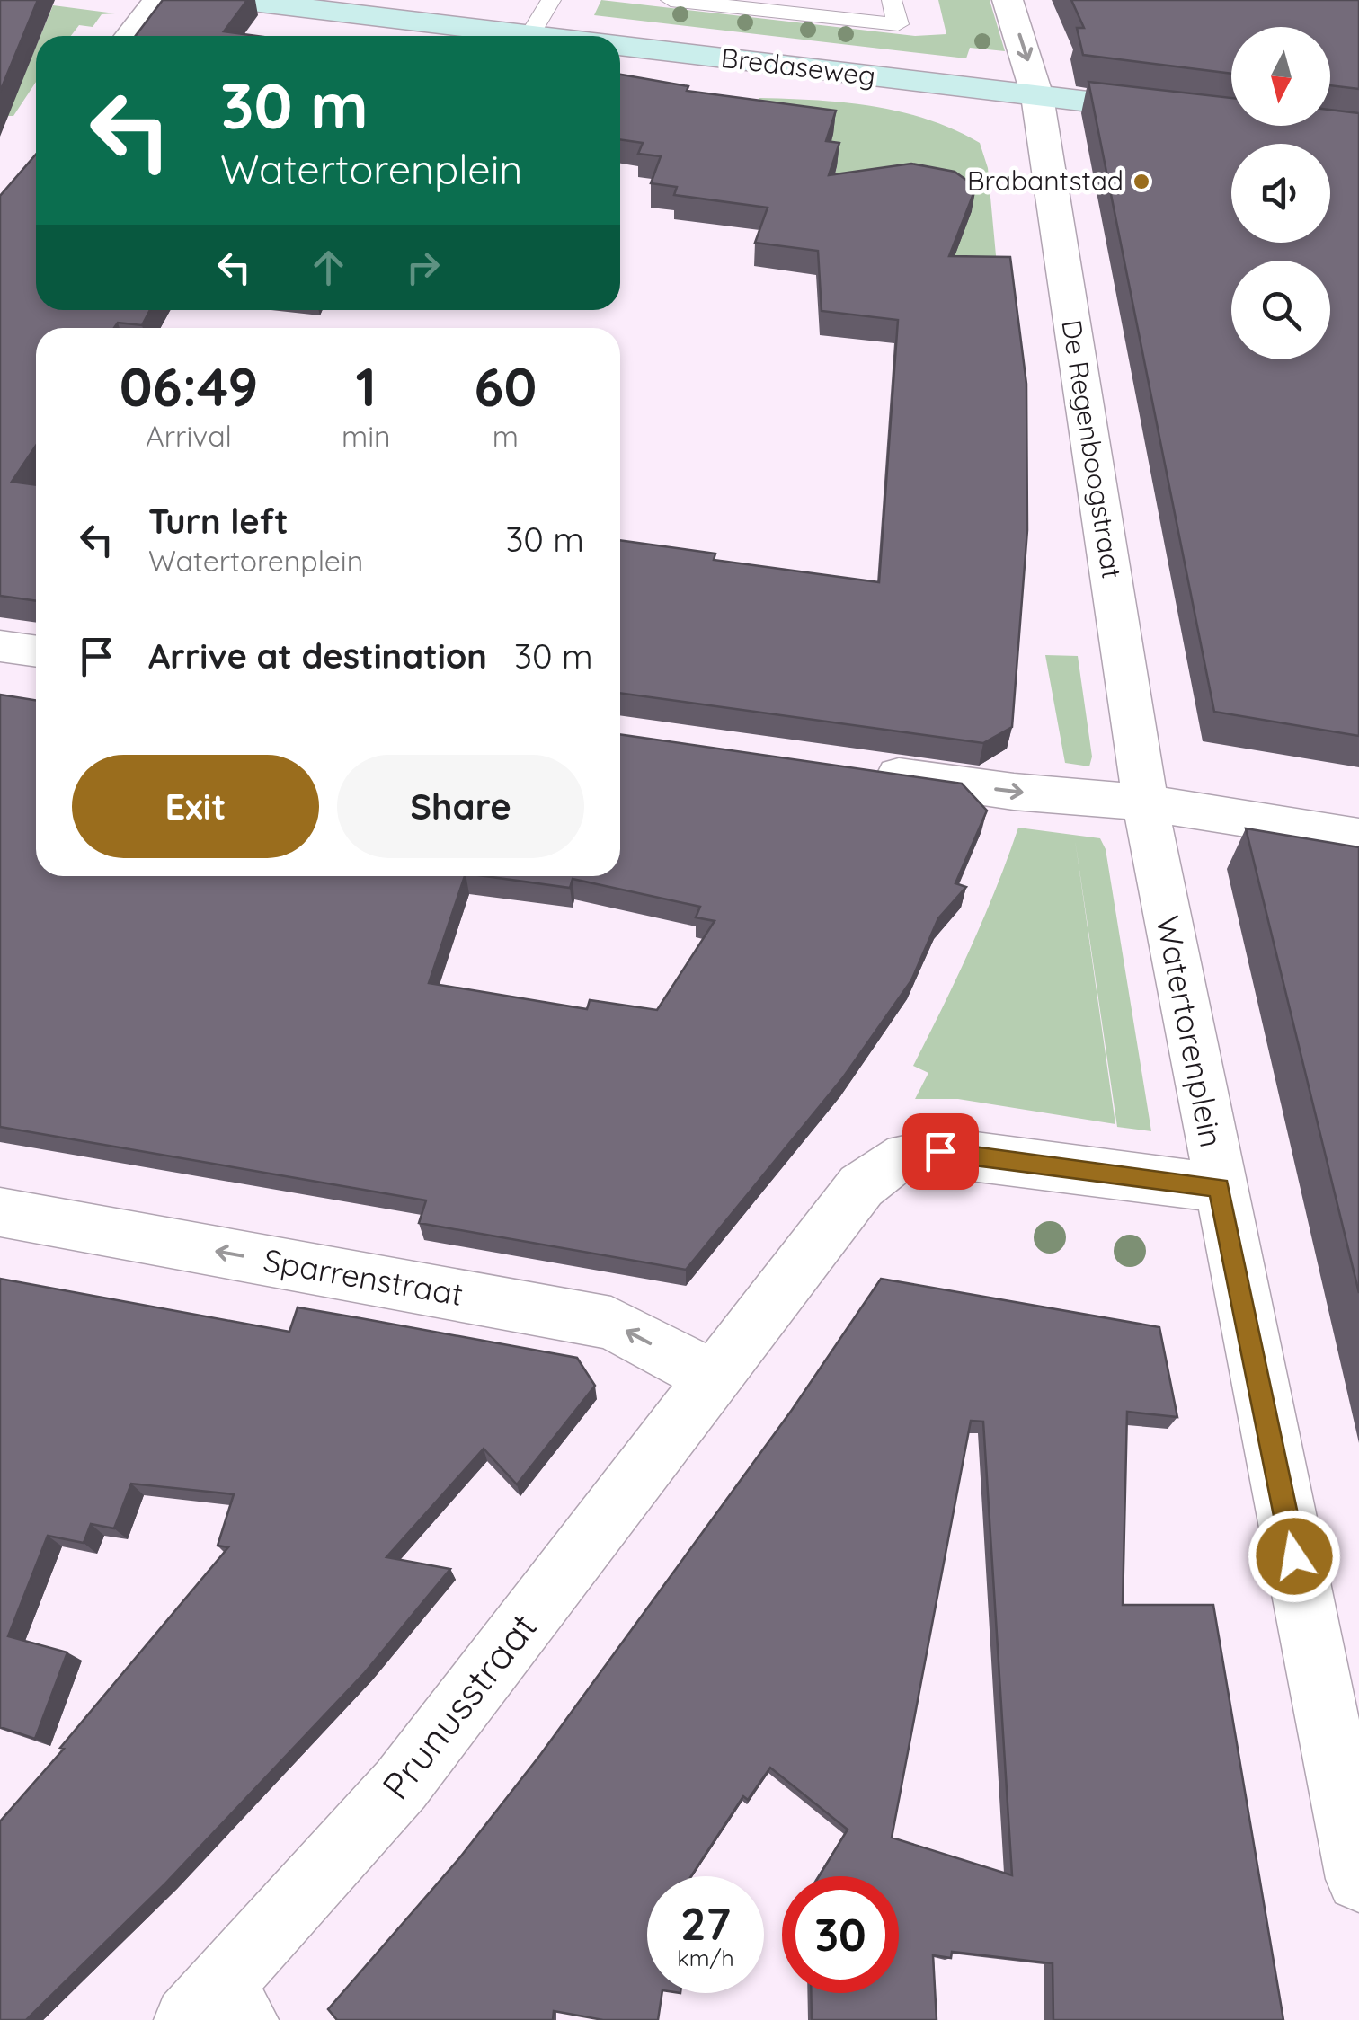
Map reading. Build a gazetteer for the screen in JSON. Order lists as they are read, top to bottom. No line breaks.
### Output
{"streets":{"street":["Bredaseweg","De Regenboogstraat","Watertorenplein","Sparrenstraat","Prunusstraat"]},"crossings":[["Bredaseweg","De Regenboogstraat"],["De Regenboogstraat","Watertorenplein"],["Watertorenplein","Sparrenstraat"],["Watertorenplein","Prunusstraat"],["Sparrenstraat","Prunusstraat"]],"one_way":["Sparrenstraat"],"places":["Brabantstad"],"north":"bottom","page":{"turn":["30 m","Watertorenplein"],"eta":["06:49","Arrival","1","min","60","m"],"list":[{"name":"Turn left","note":"Watertorenplein","value":"30 m"},{"name":"Arrive at destination","value":"30 m"}],"buttons":["Exit","Share"],"speed":"27 km/h","limit":"30"}}
